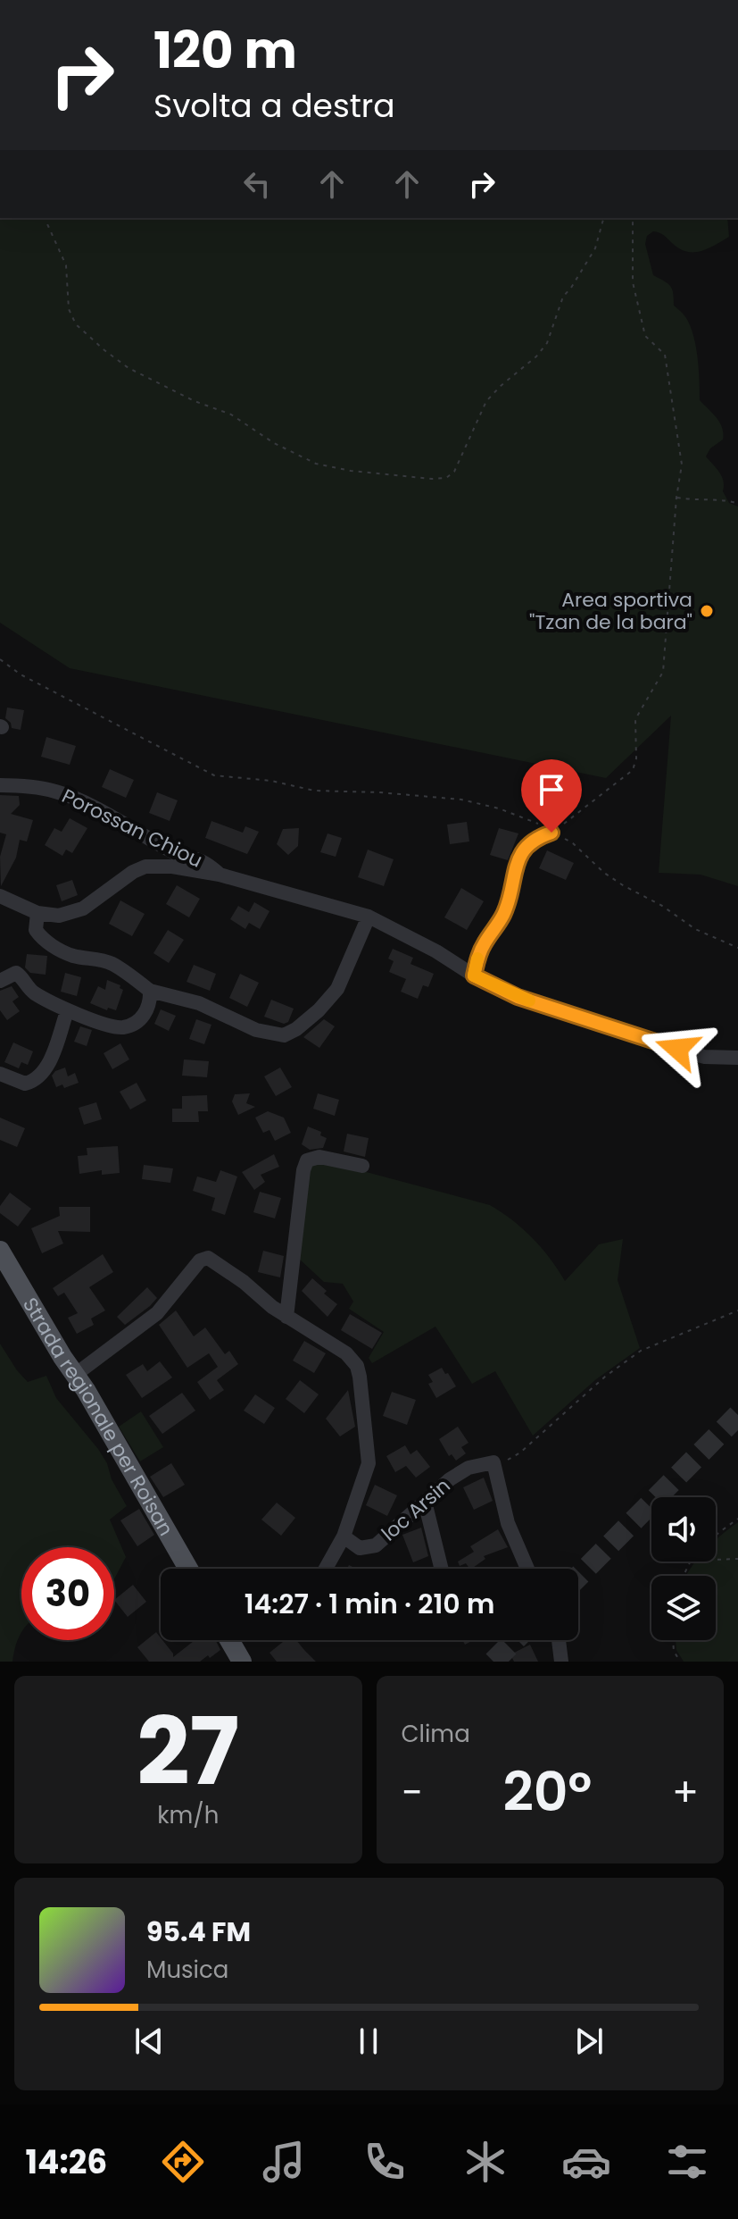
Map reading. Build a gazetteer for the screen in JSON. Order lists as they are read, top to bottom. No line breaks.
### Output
{"streets":{"main road":["Strada regionale per Roisan"],"street":["Porossan Chiou","loc Arsin"]},"places":["Area sportiva \"Tzan de la bara\""],"page":{"turn":["120 m","Svolta a destra"],"limit":"30","trip":"14:27 · 1 min · 210 m","tile":[["27","km/h"],"Clima"],"heat":["−","20°","+"],"song":["95.4 FM","Musica"],"tabs":"14:26"}}
